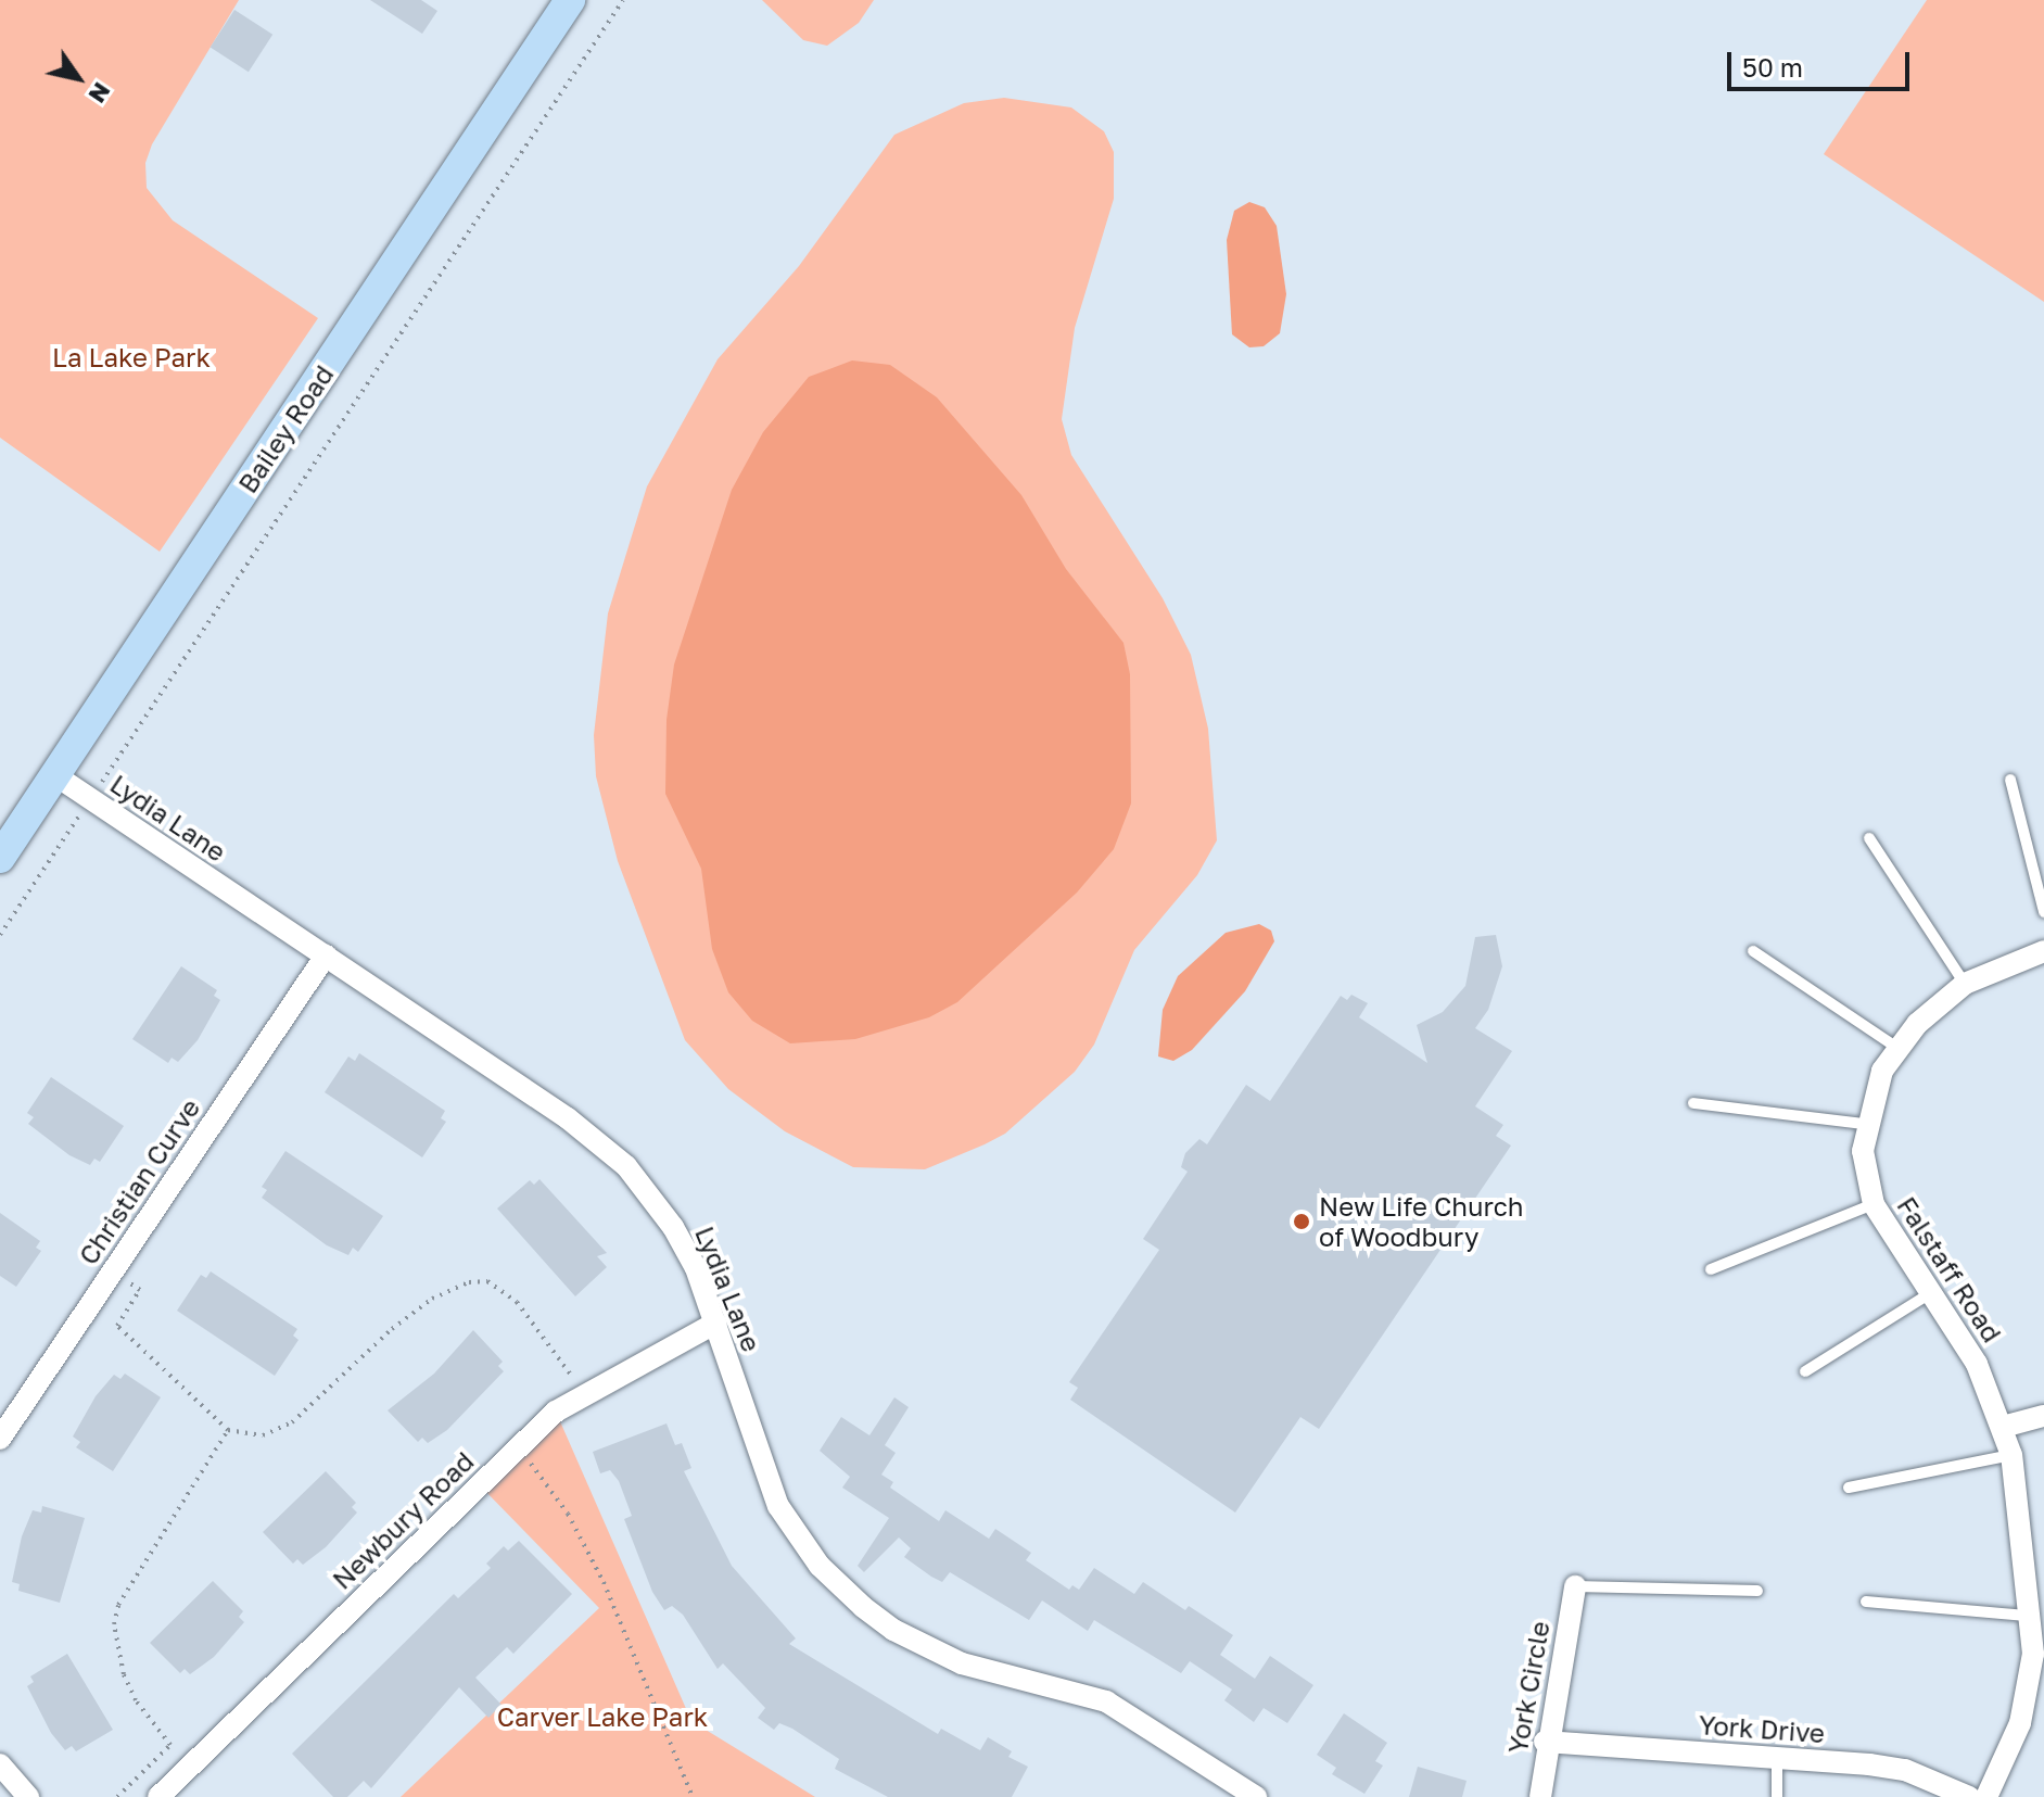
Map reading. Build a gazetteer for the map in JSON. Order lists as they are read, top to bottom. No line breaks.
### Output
{"streets":{"main road":["Bailey Road"],"street":["Lydia Lane","Christian Curve","Falstaff Road","Newbury Road","York Circle","York Drive"]},"crossings":[["Bailey Road","Lydia Lane"],["Lydia Lane","Christian Curve"],["Lydia Lane","Newbury Road"],["York Circle","York Drive"]],"parks":["La Lake Park","Carver Lake Park"],"places":["New Life Church of Woodbury"],"scale_bar":"50 m","north":"bottom right"}
